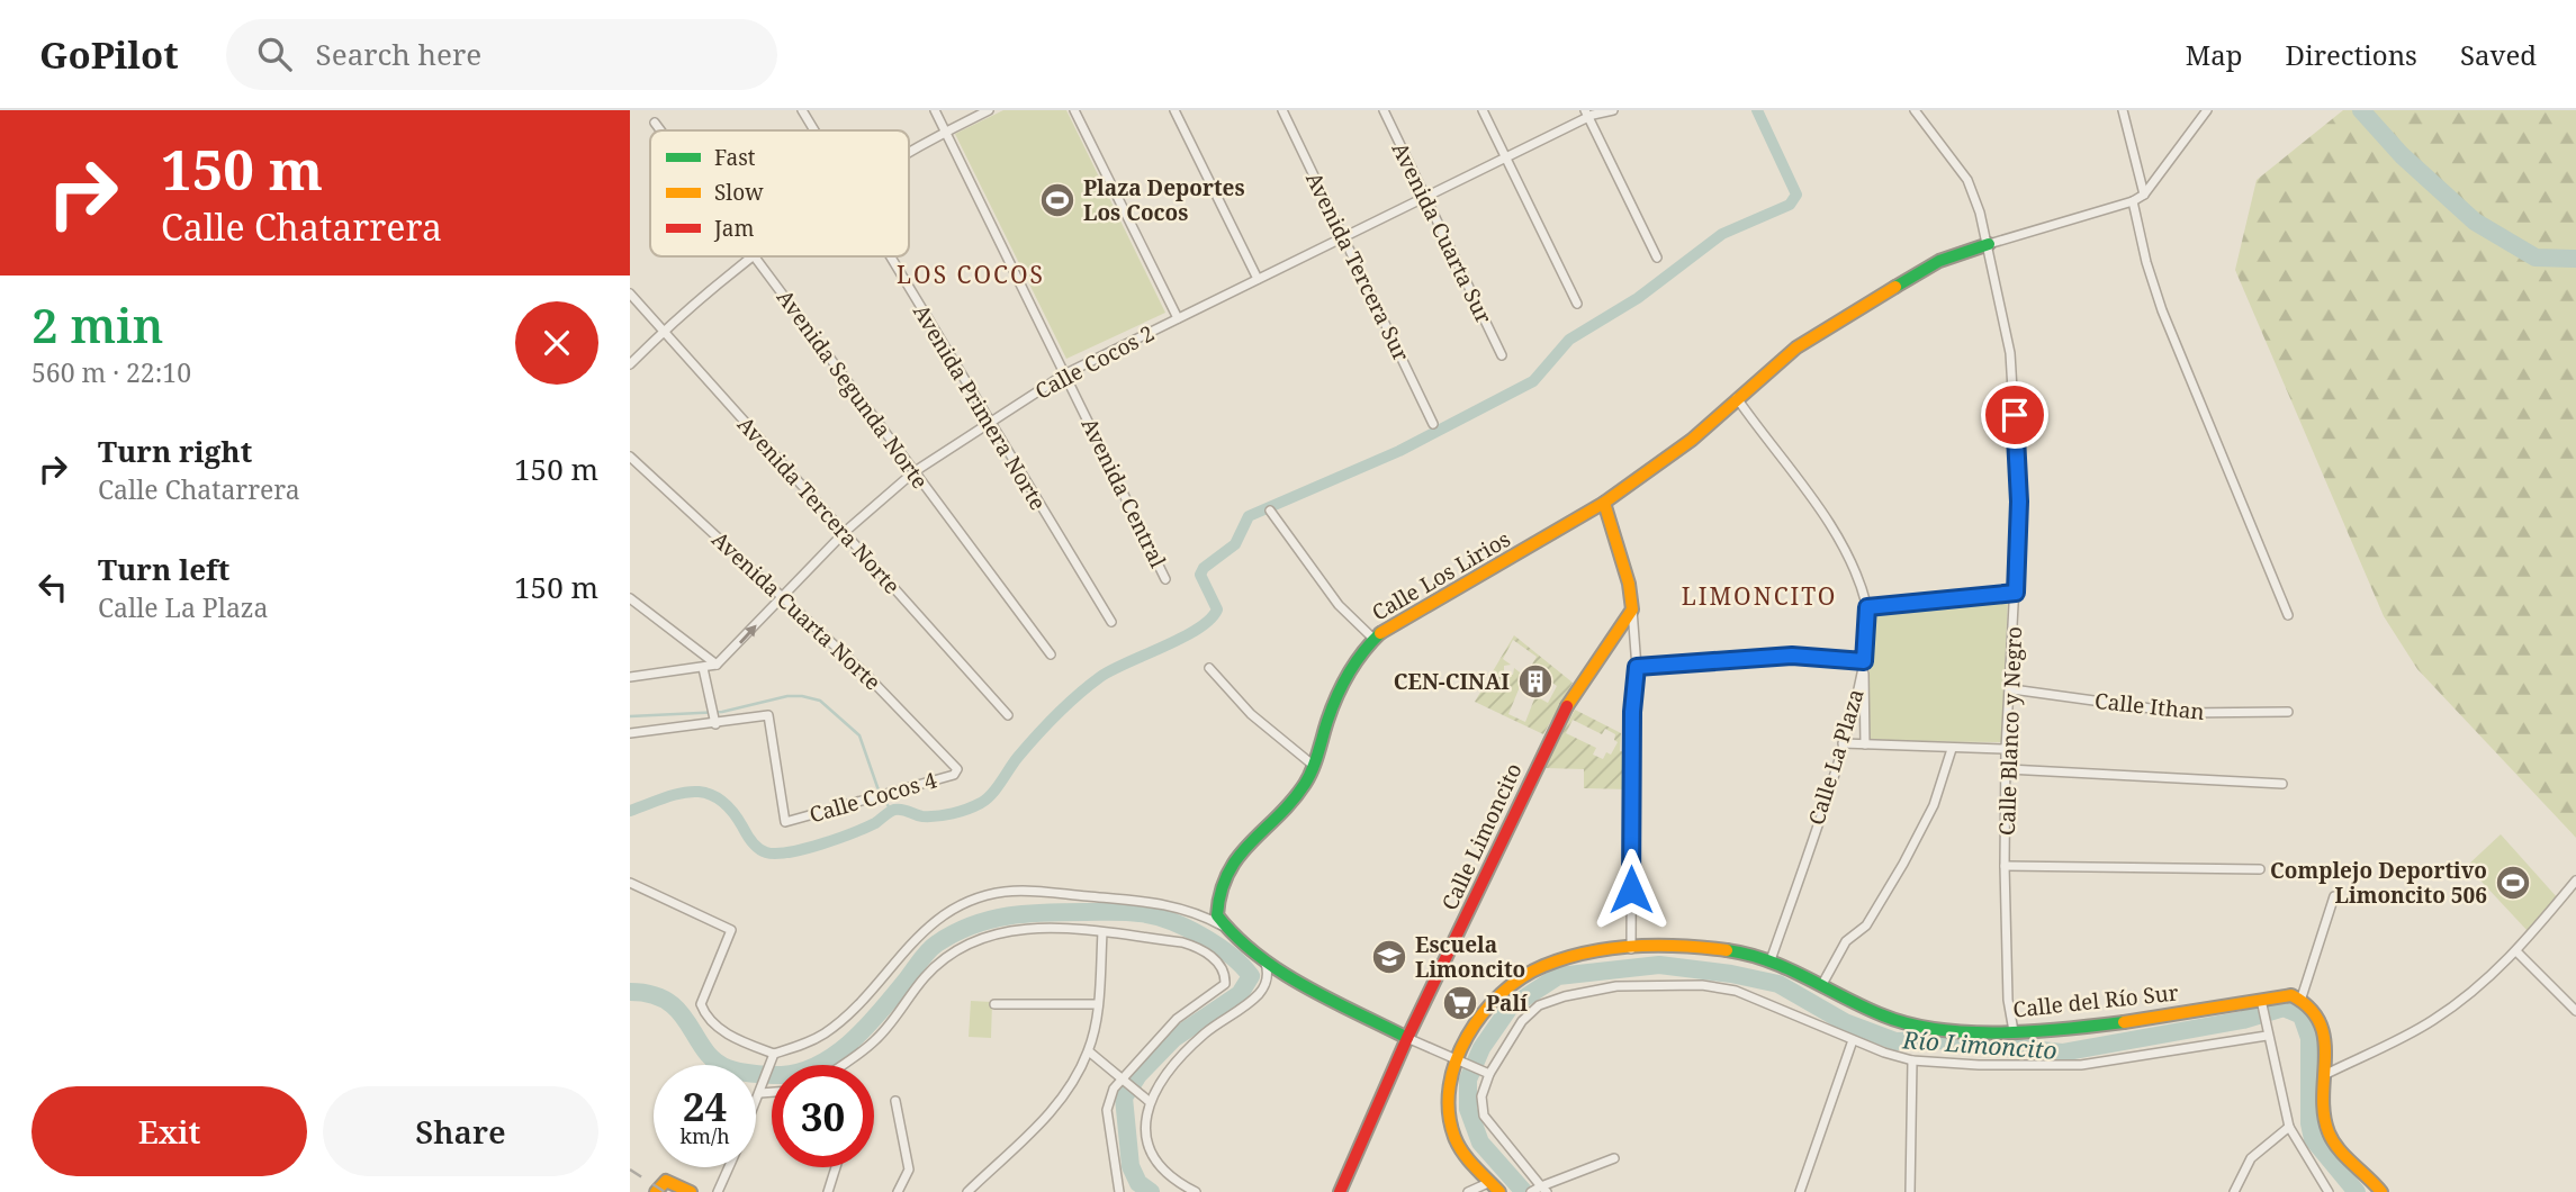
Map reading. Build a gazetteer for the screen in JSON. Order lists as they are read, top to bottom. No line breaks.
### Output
{"streets":{"street":["Avenida Cuarta Sur","Avenida Tercera Sur","Calle Cocos 2","Avenida Segunda Norte","Avenida Primera Norte","Avenida Central","Avenida Tercera Norte","Calle Los Lirios","Avenida Cuarta Norte","Calle Ithan","Calle Blanco y Negro","Calle La Plaza","Calle Cocos 4","Calle Limoncito","Calle del Río Sur"]},"crossings":[["Avenida Cuarta Sur","Calle Cocos 2"],["Avenida Tercera Sur","Calle Cocos 2"],["Calle Cocos 2","Avenida Segunda Norte"],["Calle Cocos 2","Avenida Primera Norte"],["Calle Cocos 2","Avenida Central"],["Calle Cocos 2","Avenida Tercera Norte"],["Calle Cocos 2","Avenida Cuarta Norte"],["Calle Los Lirios","Calle Blanco y Negro"],["Calle Los Lirios","Calle La Plaza"],["Avenida Cuarta Norte","Calle Cocos 4"],["Calle Ithan","Calle Blanco y Negro"],["Calle Blanco y Negro","Calle del Río Sur"],["Calle La Plaza","Calle del Río Sur"]],"districts":["LOS COCOS","LIMONCITO"],"water":["Río Limoncito"],"places":{"sports":["Plaza Deportes Los Cocos","Complejo Deportivo Limoncito 506"],"building":["CEN-CINAI"],"school or university":["Escuela Limoncito"],"supermarket":["Palí"]},"legend":["Fast","Slow","Jam"],"page":{"header":"GoPilot","search":"Search here","nav":["Map","Directions","Saved"],"turn":["150 m","Calle Chatarrera"],"heading":["2 min","560 m · 22:10"],"list":[{"name":"Turn right","note":"Calle Chatarrera","value":"150 m"},{"name":"Turn left","note":"Calle La Plaza","value":"150 m"}],"speed":"24 km/h","limit":"30","buttons":["Exit","Share"]}}
